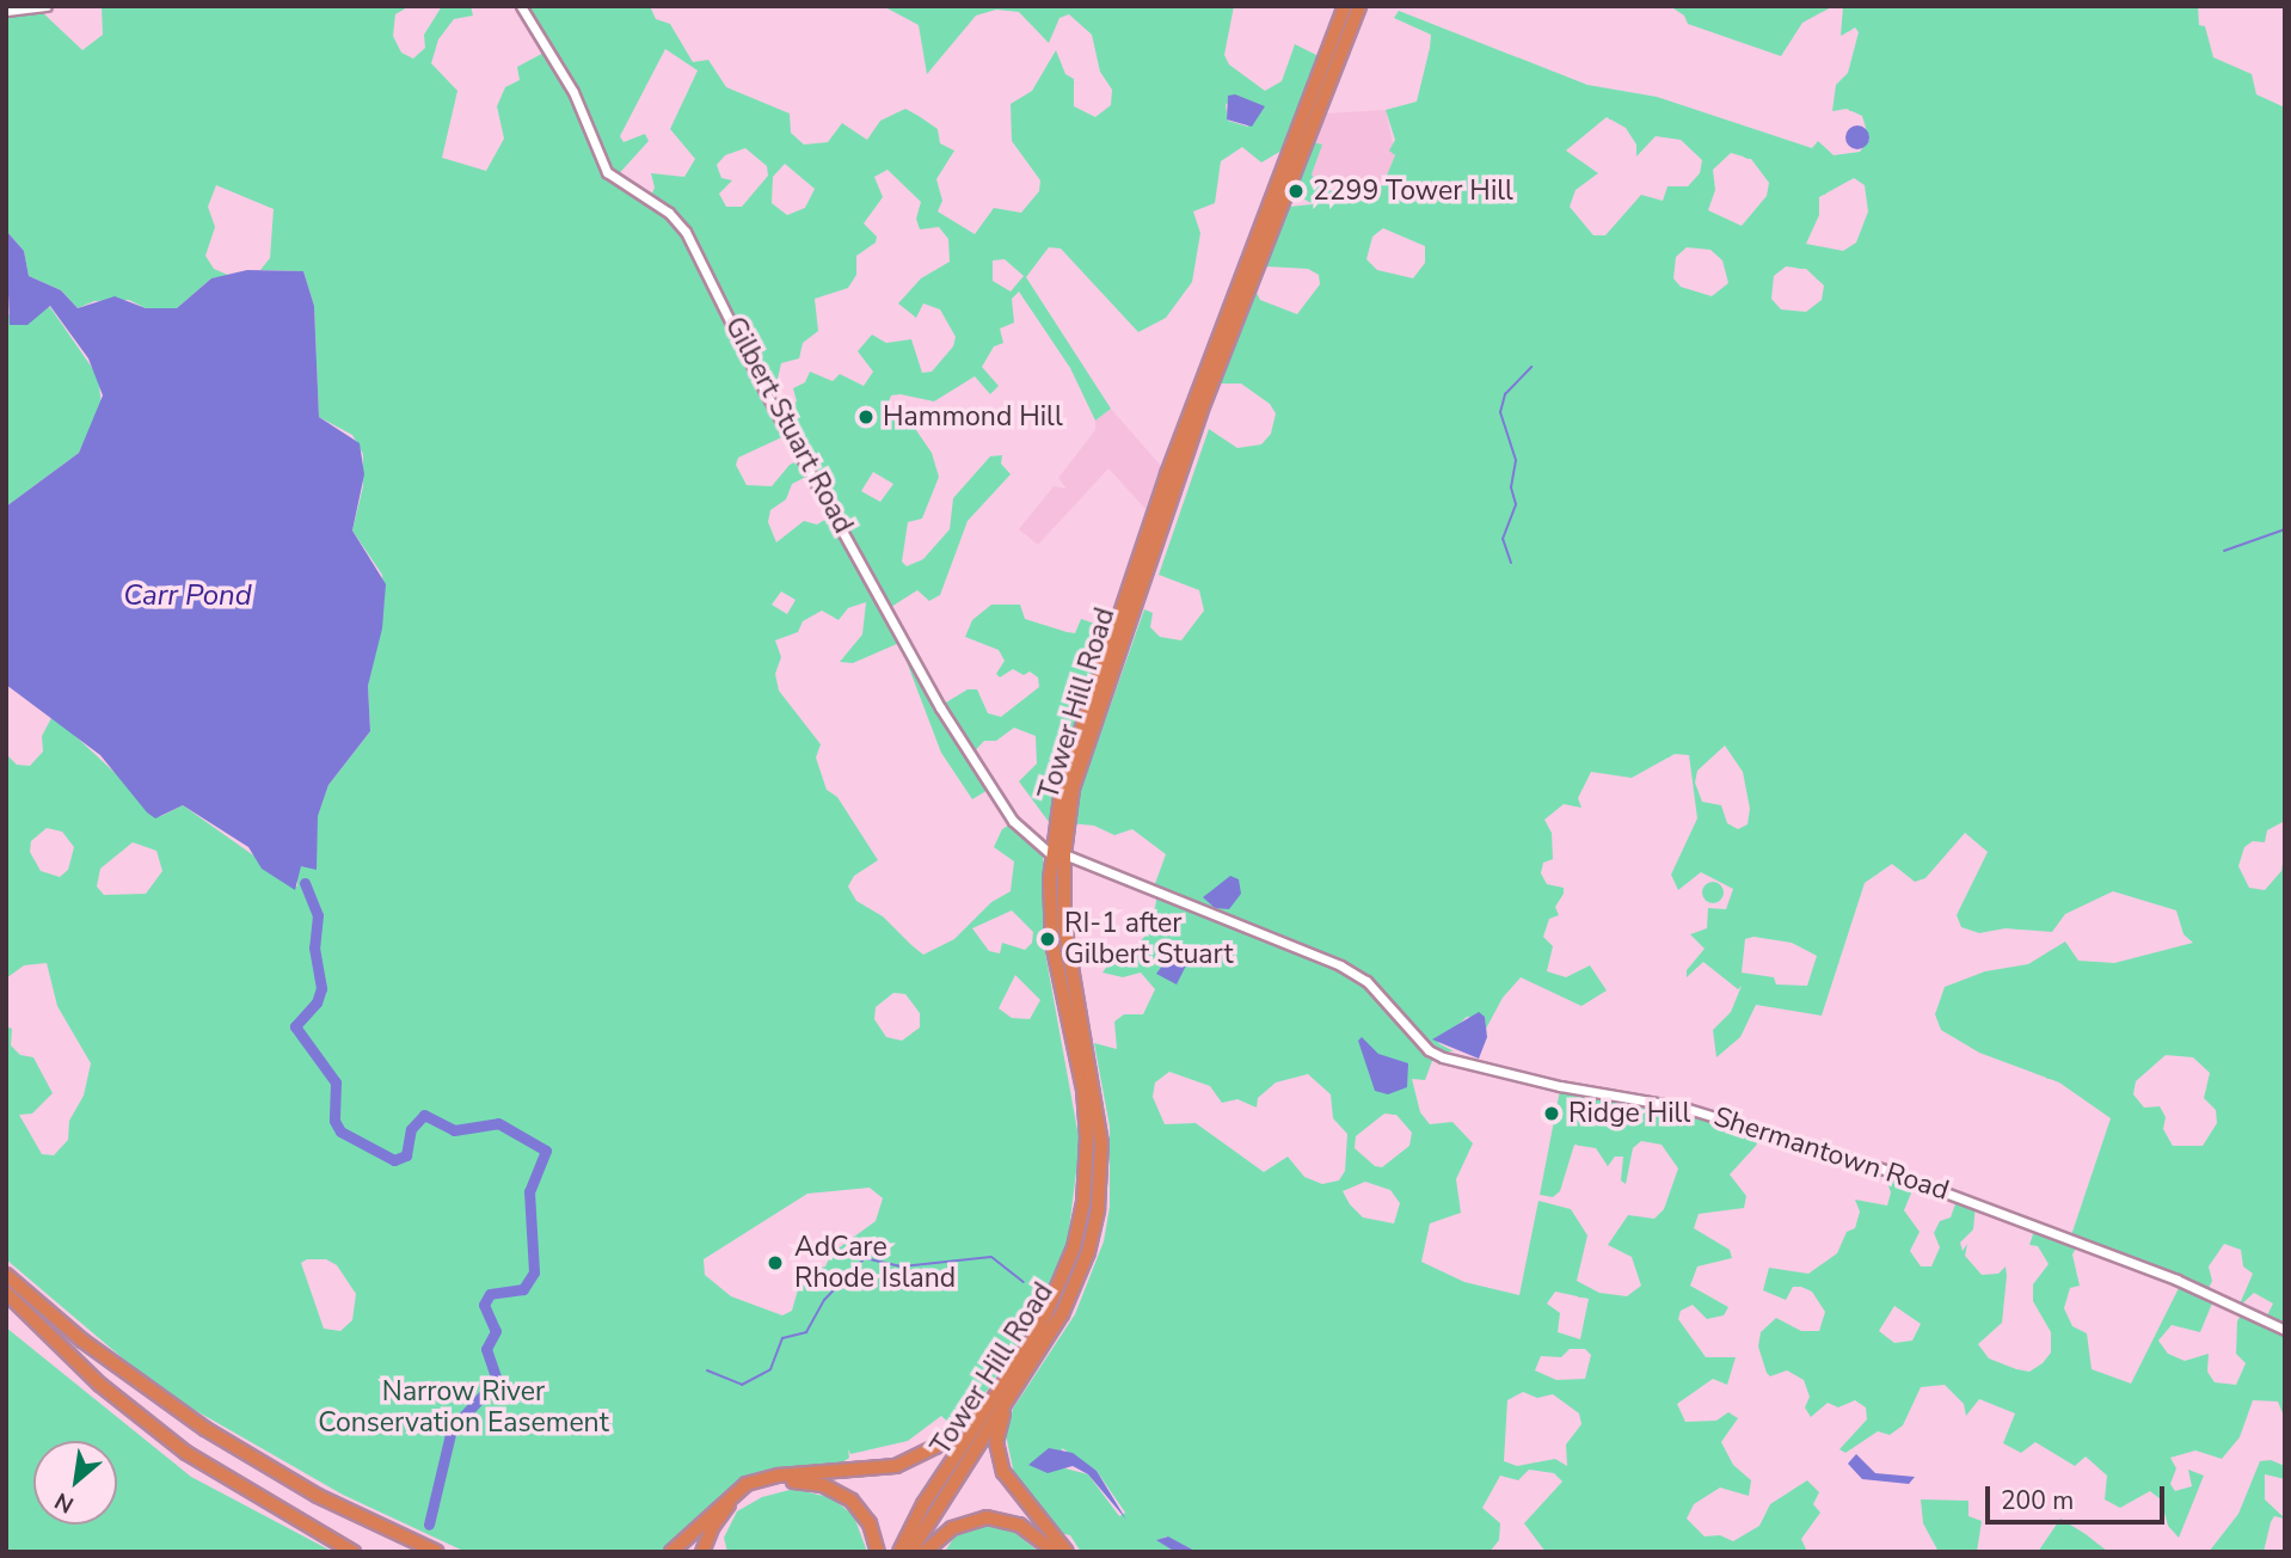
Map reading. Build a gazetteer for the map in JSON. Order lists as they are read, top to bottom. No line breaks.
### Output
{"streets":{"highway":["Tower Hill Road"],"street":["Gilbert Stuart Road","Shermantown Road"]},"crossings":[["Gilbert Stuart Road","Tower Hill Road"],["Gilbert Stuart Road","Shermantown Road"],["Tower Hill Road","Shermantown Road"]],"water":["Carr Pond"],"parks":["Narrow River Conservation Easement"],"places":["2299 Tower Hill","Hammond Hill","RI-1 after Gilbert Stuart","Ridge Hill","AdCare Rhode Island"],"scale_bar":"200 m","north":"bottom left"}
